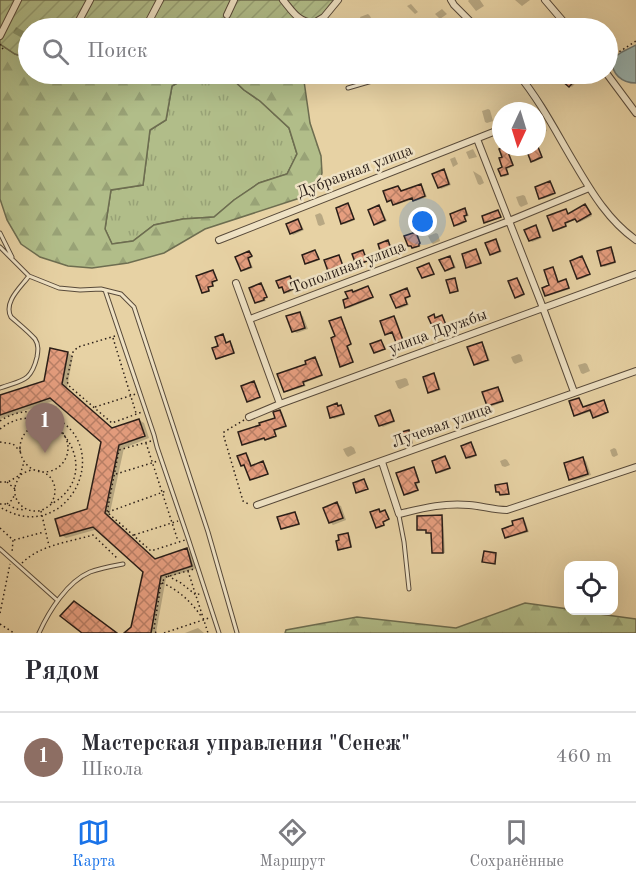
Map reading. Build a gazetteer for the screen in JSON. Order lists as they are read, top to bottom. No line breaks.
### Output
{"streets":{"street":["Дубравная улица","Тополиная улица","улица Дружбы","Лучевая улица"]},"north":"bottom","page":{"search":"Поиск","pins":"1","heading":"Рядом","list":[{"mark":"1","name":"Мастерская управления \"Сенеж\"","note":"Школа","value":"460 m"}],"nav":["Карта","Маршрут","Сохранённые"]}}
